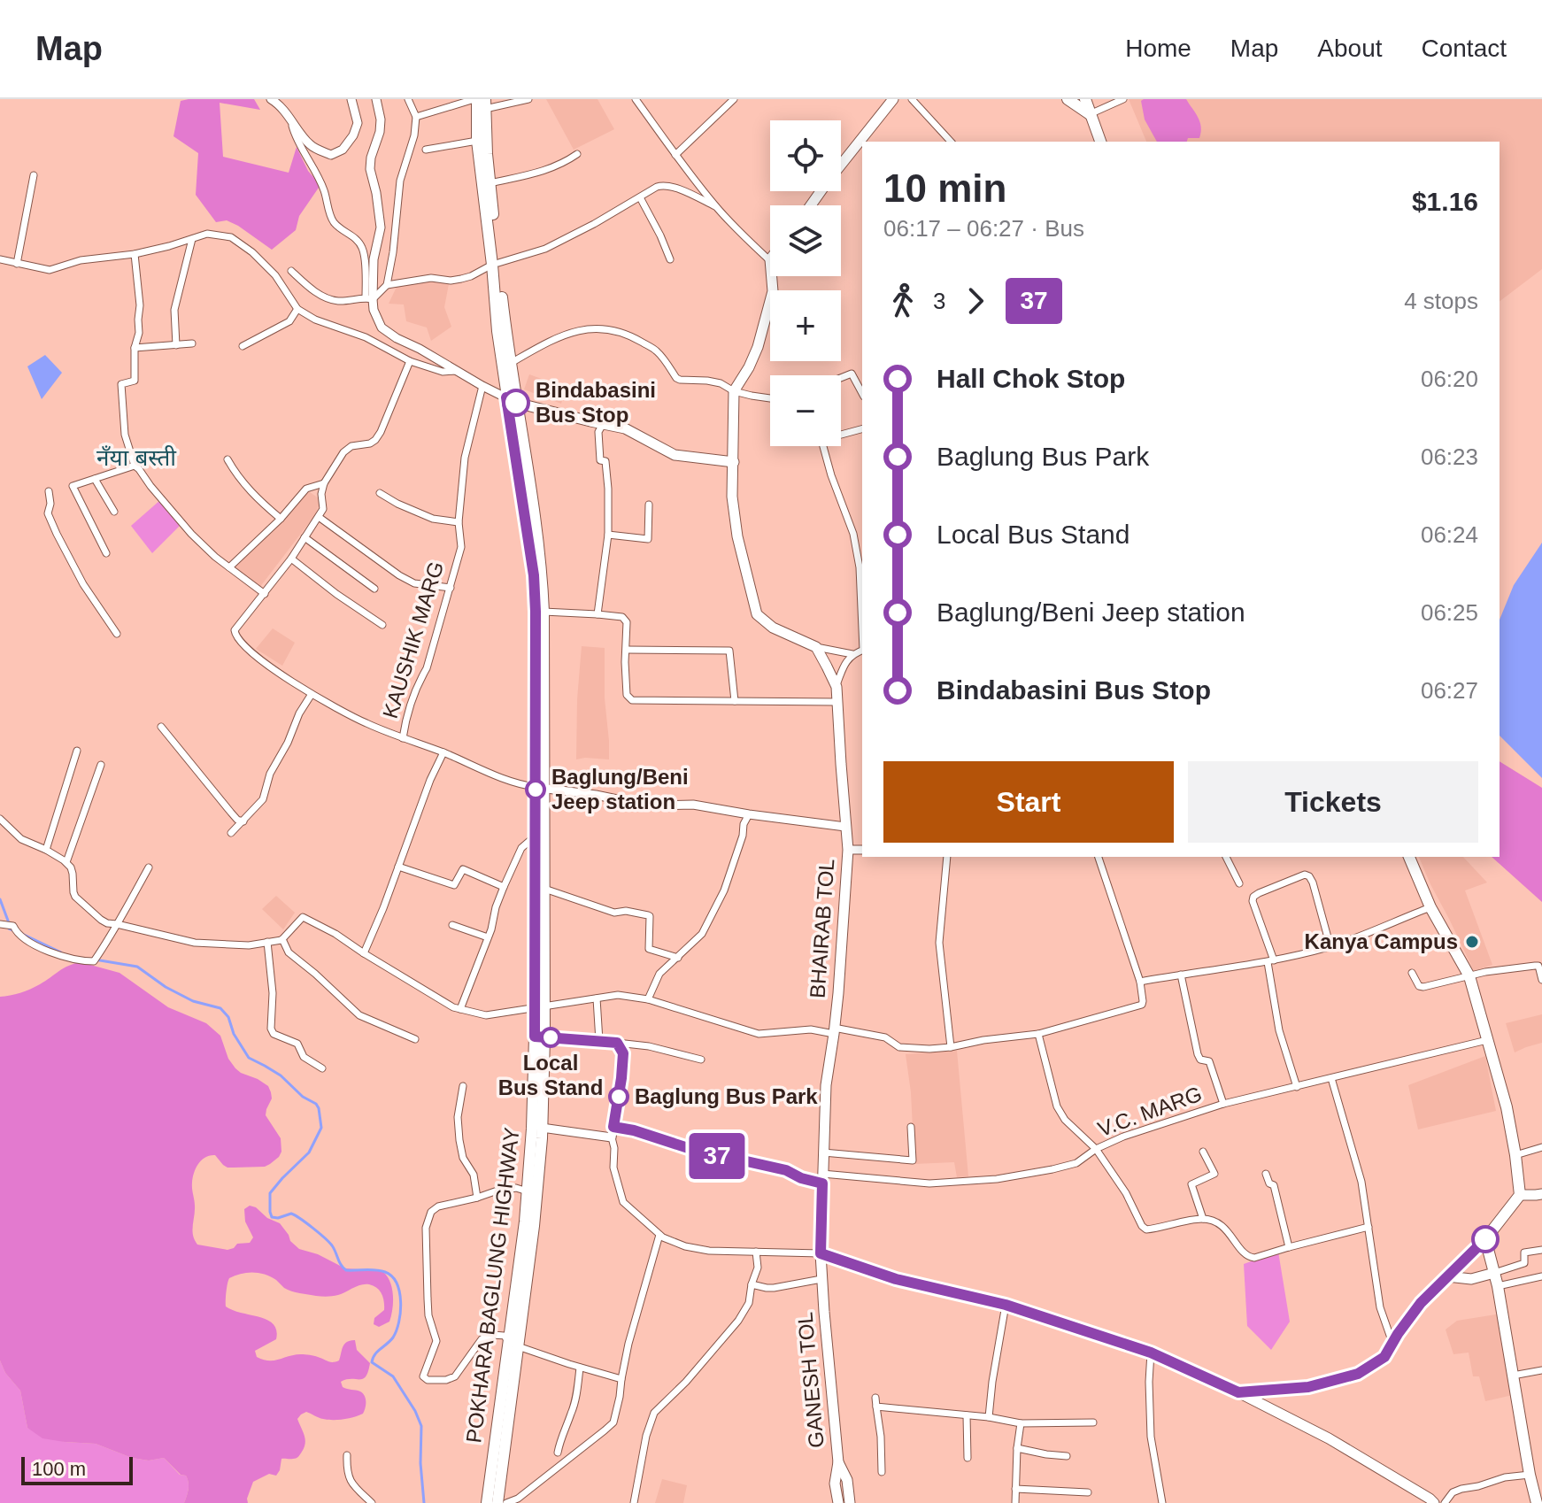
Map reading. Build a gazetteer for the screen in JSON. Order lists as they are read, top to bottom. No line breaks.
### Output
{"streets":{"main road":["BHAIRAB TOL","POKHARA BAGLUNG HIGHWAY","GANESH TOL"],"street":["KAUSHIK MARG","V.C. MARG"]},"crossings":[["BHAIRAB TOL","GANESH TOL"],["V.C. MARG","GANESH TOL"]],"districts":["नँया बस्ती"],"places":["Bindabasini Bus Stop","Baglung/Beni Jeep station","Kanya Campus","Local Bus Stand","Baglung Bus Park"],"lines":["bus line 37"],"scale_bar":"100 m","page":{"header":"Map","nav":["Home","Map","About","Contact"],"on_map":"37","map_buttons":["+","−"],"heading":["10 min","06:17 – 06:27 · Bus","$1.16"],"legs":["3","37","4 stops"],"list":[{"name":"Hall Chok Stop","value":"06:20"},{"name":"Baglung Bus Park","value":"06:23"},{"name":"Local Bus Stand","value":"06:24"},{"name":"Baglung/Beni Jeep station","value":"06:25"},{"name":"Bindabasini Bus Stop","value":"06:27"}],"buttons":["Start","Tickets"],"scale":"100 m"}}
